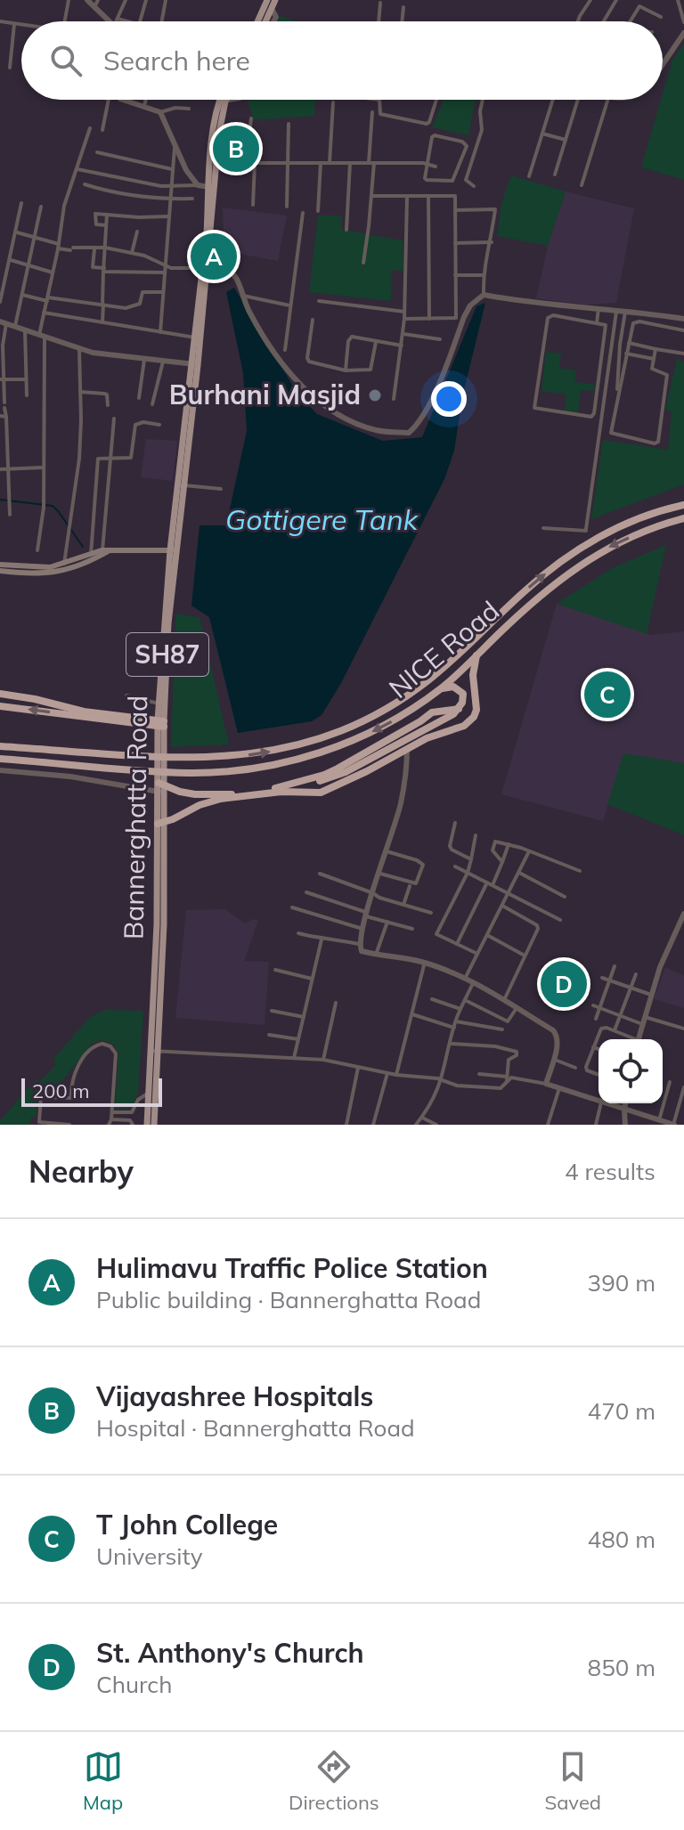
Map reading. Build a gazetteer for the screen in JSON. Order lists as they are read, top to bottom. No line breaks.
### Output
{"streets":{"highway":["NICE Road"],"main road":["SH87","Bannerghatta Road"]},"water":["Gottigere Tank"],"places":["Burhani Masjid"],"scale_bar":"200 m","page":{"search":"Search here","pins":["B","A","C","D"],"scale":"200 m","heading":["Nearby","4 results"],"list":[{"mark":"A","name":"Hulimavu Traffic Police Station","note":"Public building · Bannerghatta Road","value":"390 m"},{"mark":"B","name":"Vijayashree Hospitals","note":"Hospital · Bannerghatta Road","value":"470 m"},{"mark":"C","name":"T John College","note":"University","value":"480 m"},{"mark":"D","name":"St. Anthony's Church","note":"Church","value":"850 m"}],"nav":["Map","Directions","Saved"]}}
